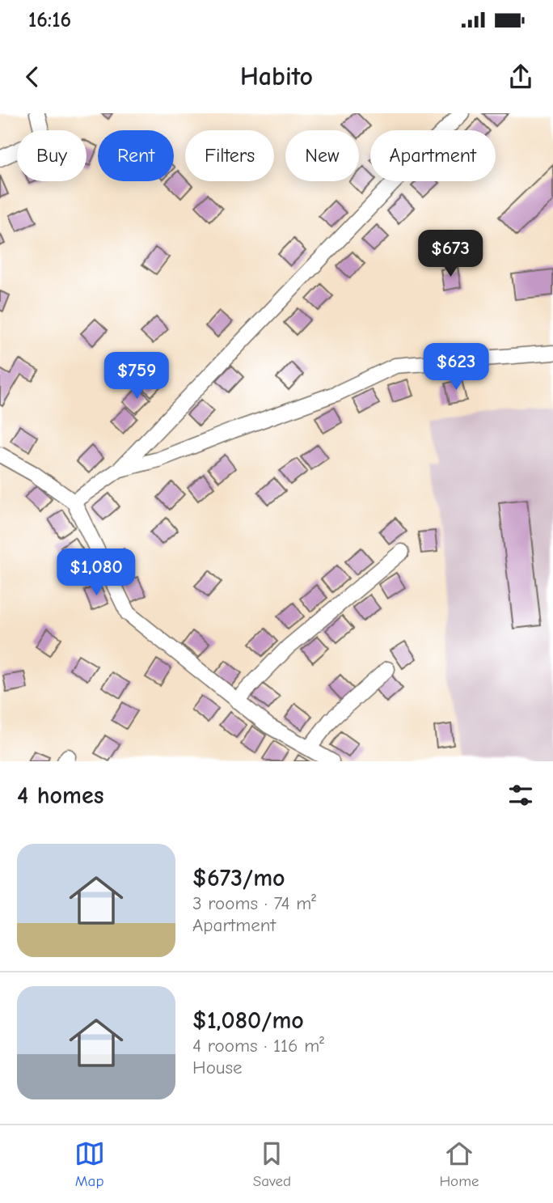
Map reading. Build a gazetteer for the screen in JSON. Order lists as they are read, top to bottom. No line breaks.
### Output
{"page":{"status":"16:16","header":"Habito","chip":["Buy","Rent","Filters","New","Apartment"],"price":["$673","$623","$759","$1,080"],"heading":"4 homes","list":[{"name":"$673/mo","note":"3 rooms · 74 m² · Apartment"},{"name":"$1,080/mo","note":"4 rooms · 116 m² · House"}],"tabs":["Map","Saved","Home"]}}
